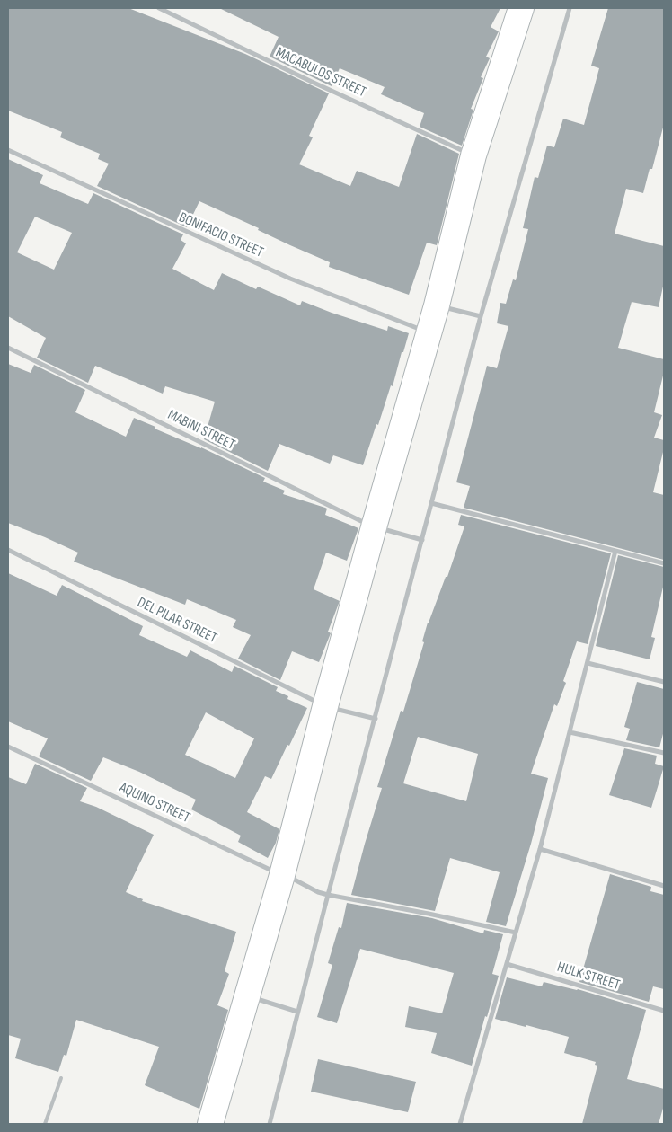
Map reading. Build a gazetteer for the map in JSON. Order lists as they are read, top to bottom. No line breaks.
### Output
{"streets":{"street":["MACABULOS STREET","BONIFACIO STREET","MABINI STREET","DEL PILAR STREET","AQUINO STREET","HULK STREET"]}}
